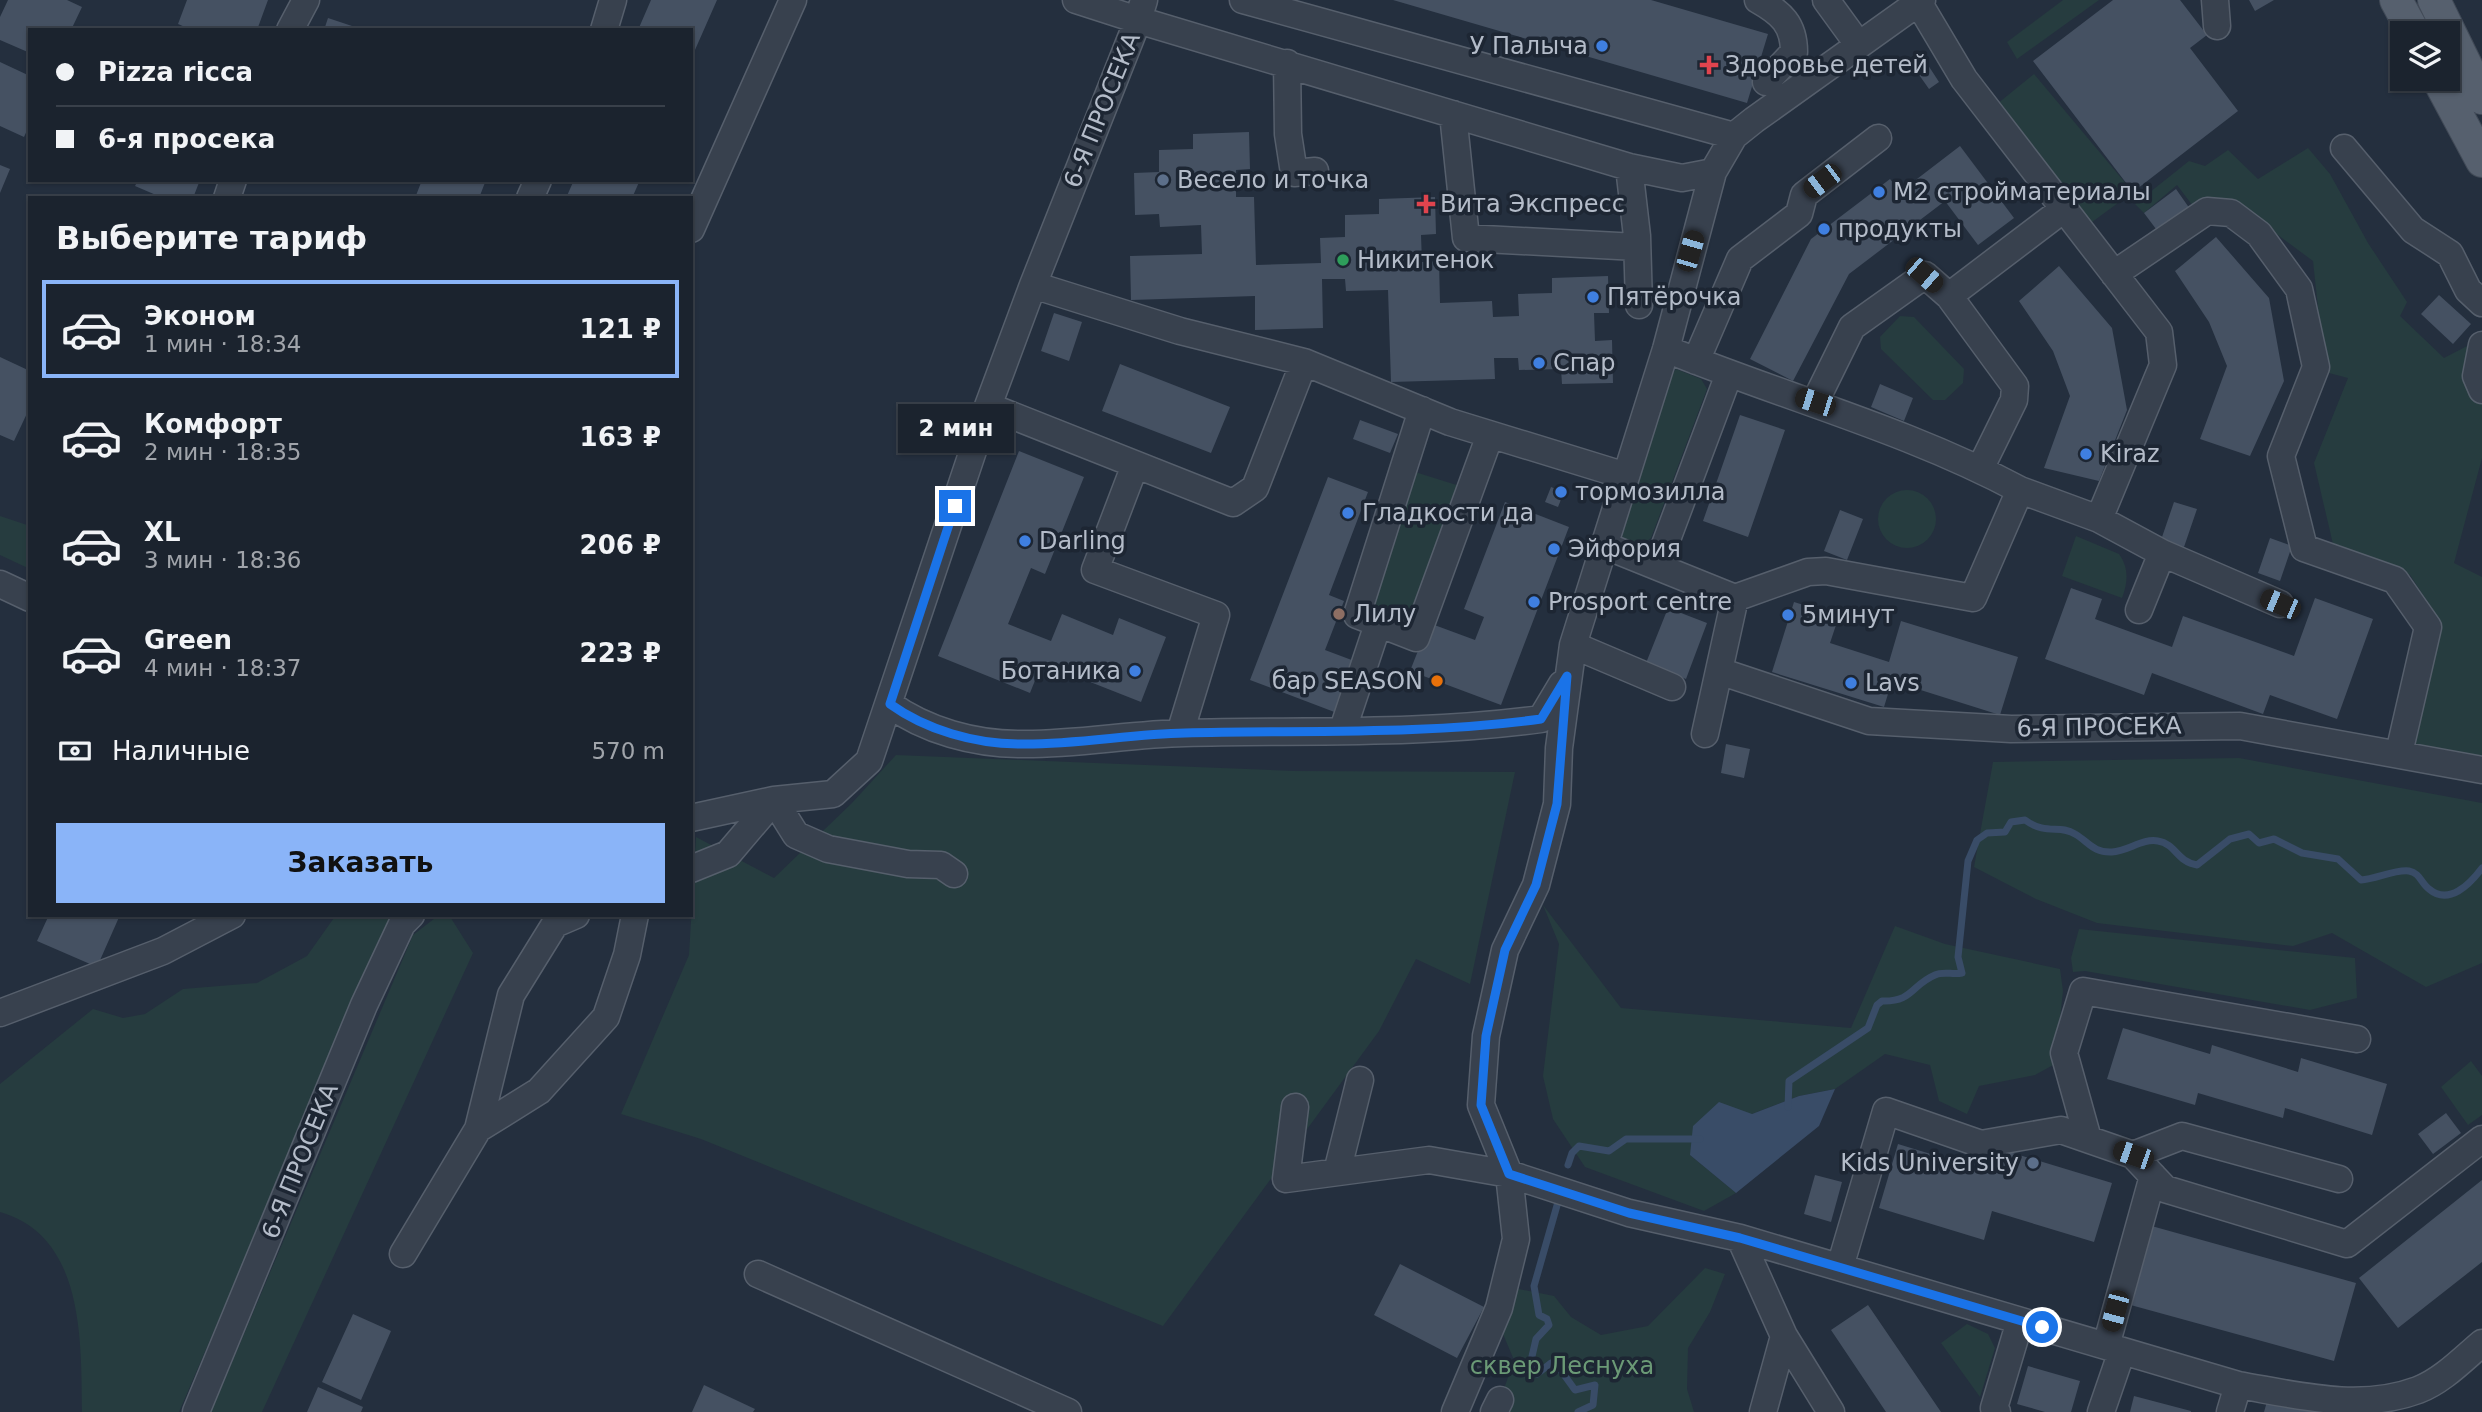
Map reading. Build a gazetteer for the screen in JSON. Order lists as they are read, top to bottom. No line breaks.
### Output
{"streets":{"street":["6-Я ПРОСЕКА"]},"parks":["сквер Леснуха"],"places":{"other":["У Палыча","Весело и точка","М2 стройматериалы","продукты","Никитенок","Пятёрочка","Спар","Kiraz","тормозилла","Гладкости да","Darling","Эйфория","Prosport centre","Лилу","5минут","Ботаника","бар SEASON","Lavs","Kids University"],"health":["Здоровье детей","Вита Экспресс"]},"page":{"banner":["Pizza ricca","6-я просека"],"heading":"Выберите тариф","list":[{"name":"Эконом","note":"1 мин · 18:34","value":"121 ₽"},{"name":"Комфорт","note":"2 мин · 18:35","value":"163 ₽"},{"name":"XL","note":"3 мин · 18:36","value":"206 ₽"},{"name":"Green","note":"4 мин · 18:37","value":"223 ₽"}],"bubble":"2 мин","pay":["Наличные","570 m"],"buttons":"Заказать"}}
